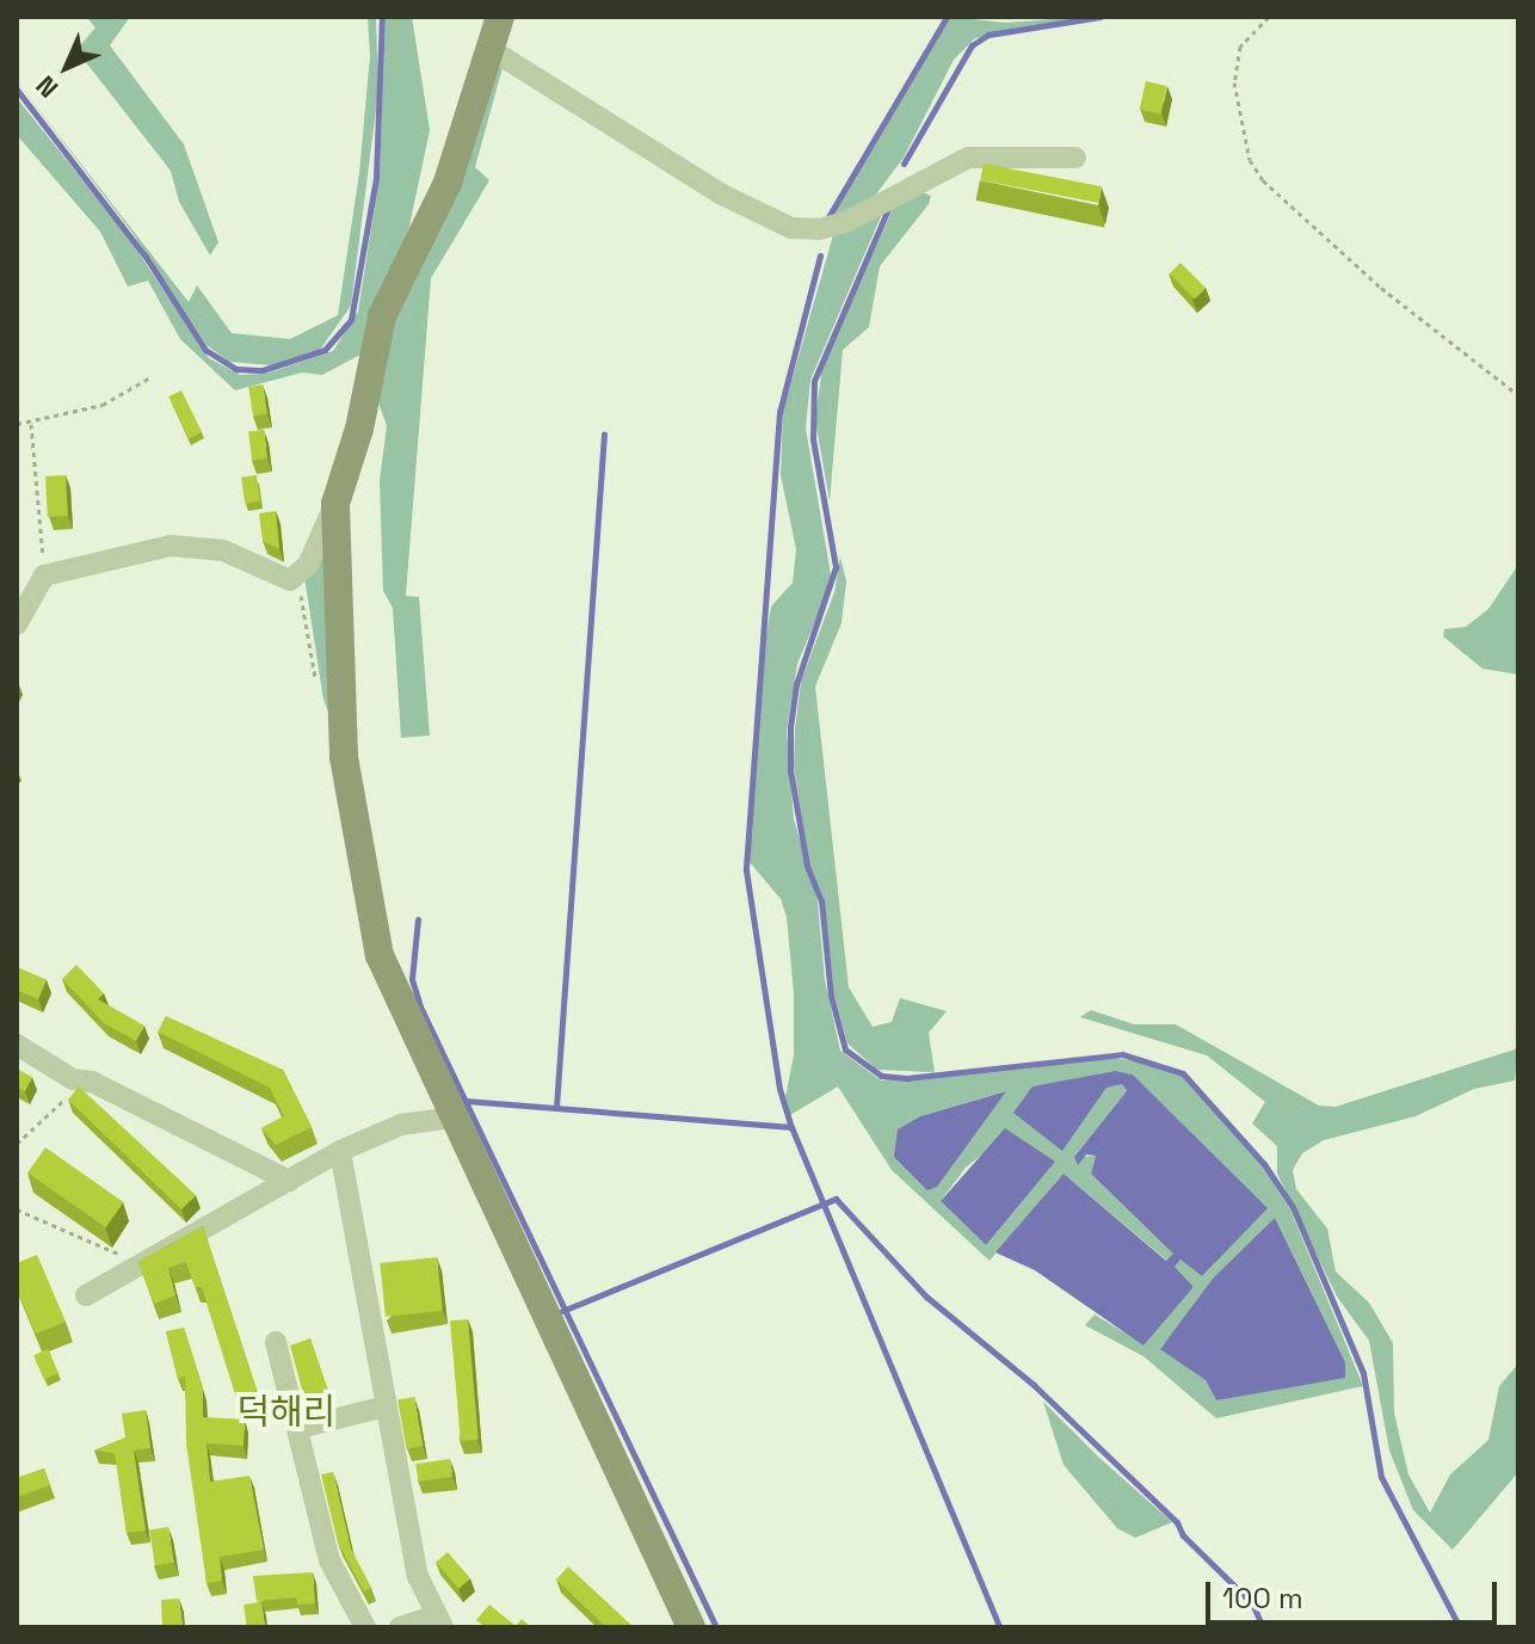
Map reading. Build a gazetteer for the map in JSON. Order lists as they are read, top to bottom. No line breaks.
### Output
{"districts":["덕해리"],"scale_bar":"100 m","north":"bottom left"}
